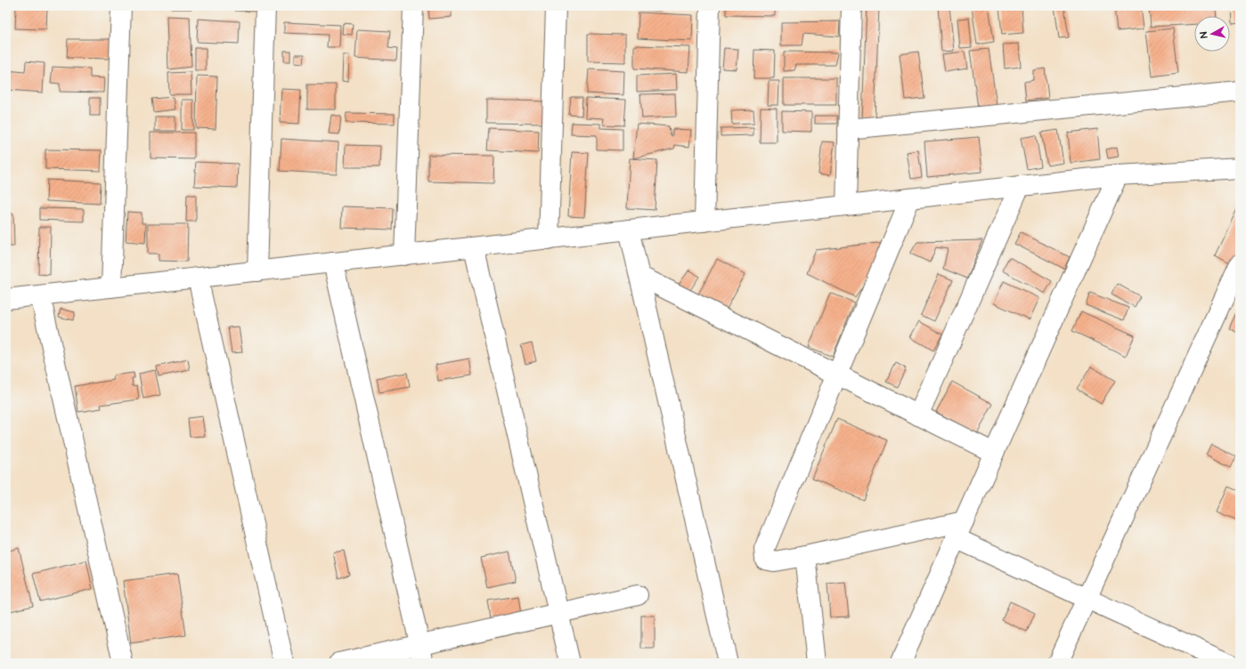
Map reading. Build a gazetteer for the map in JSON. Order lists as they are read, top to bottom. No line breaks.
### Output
{"north":"left"}
